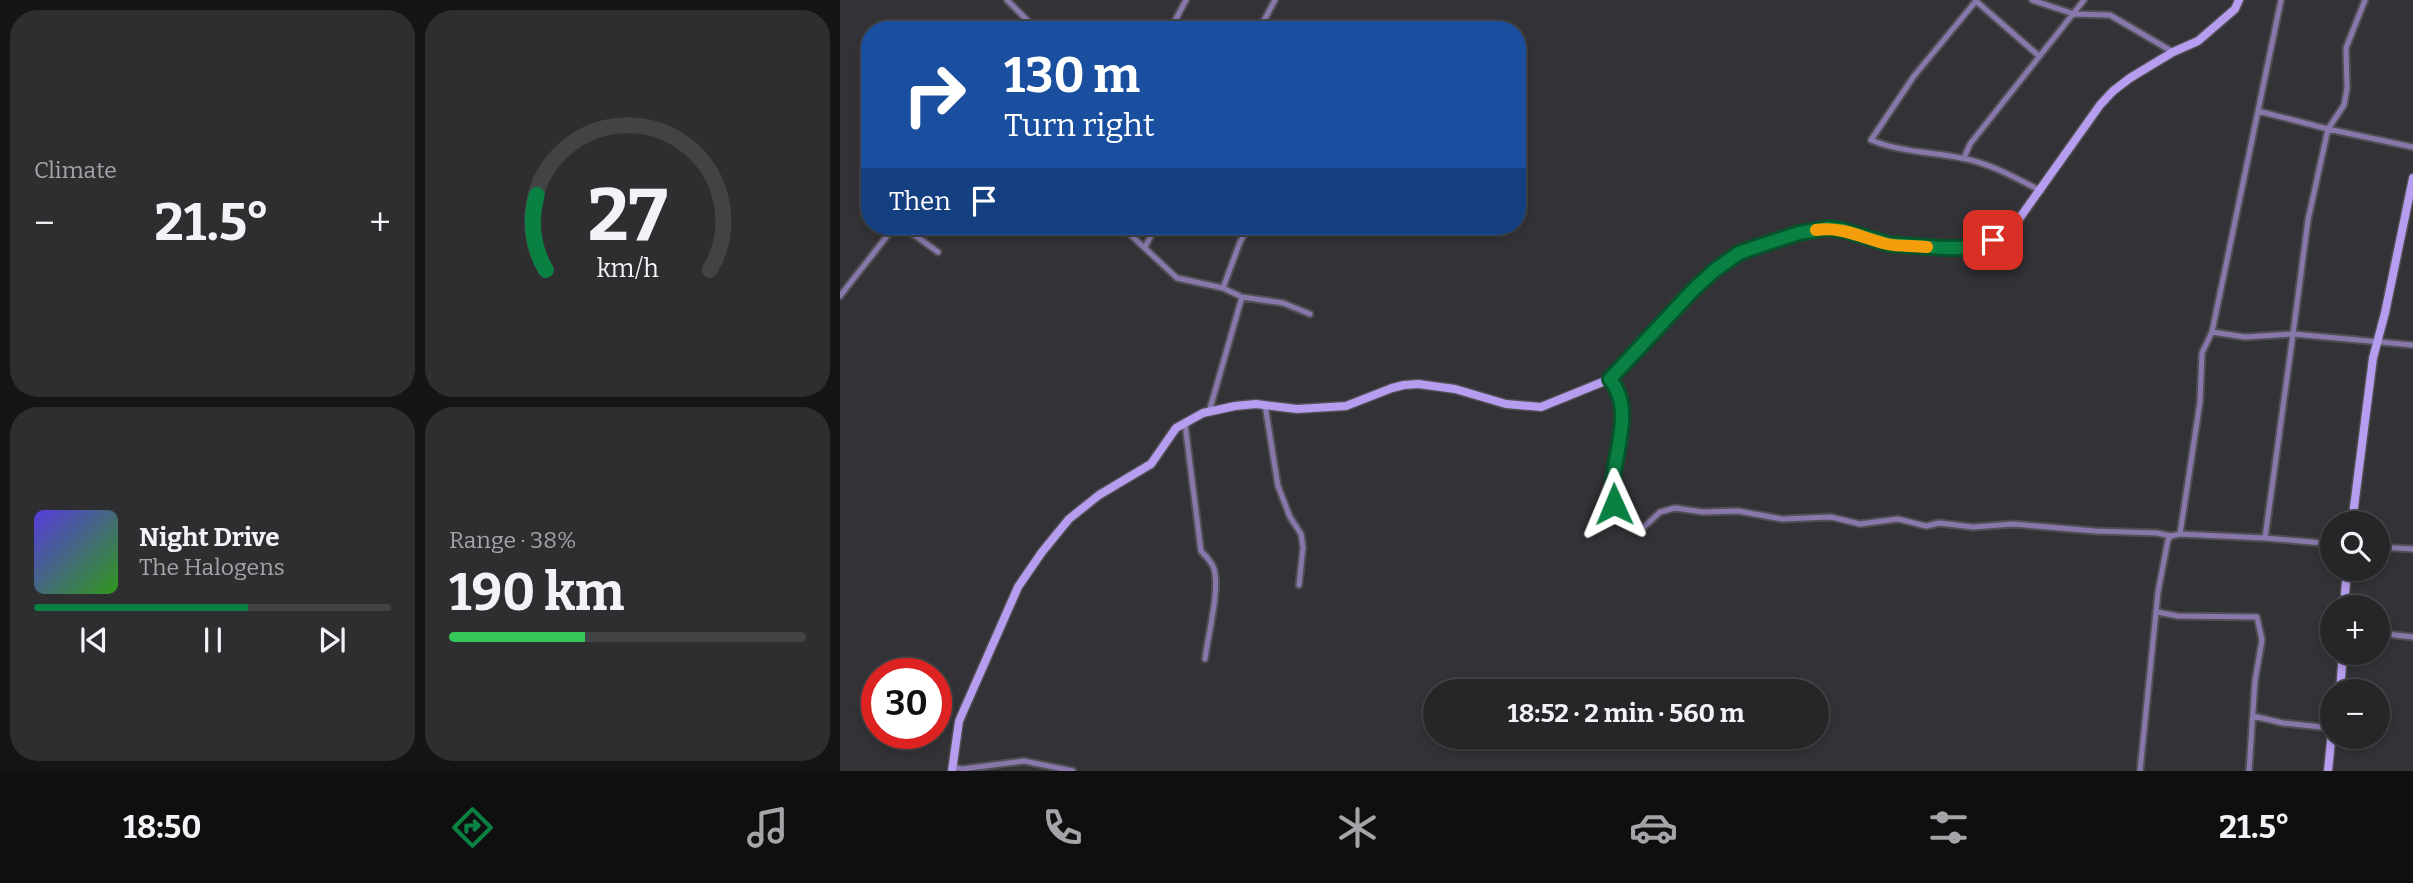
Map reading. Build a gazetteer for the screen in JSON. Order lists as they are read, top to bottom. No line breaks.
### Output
{"page":{"tile":["Climate",["Range · 38%","190 km"]],"turn":["130 m","Turn right"],"then":"Then","heat":["−","21.5°","+"],"song":["Night Drive","The Halogens"],"map_buttons":["+","−"],"limit":"30","trip":"18:52 · 2 min · 560 m","tabs":["18:50","21.5°"],"gauge":["27","km/h"]}}
